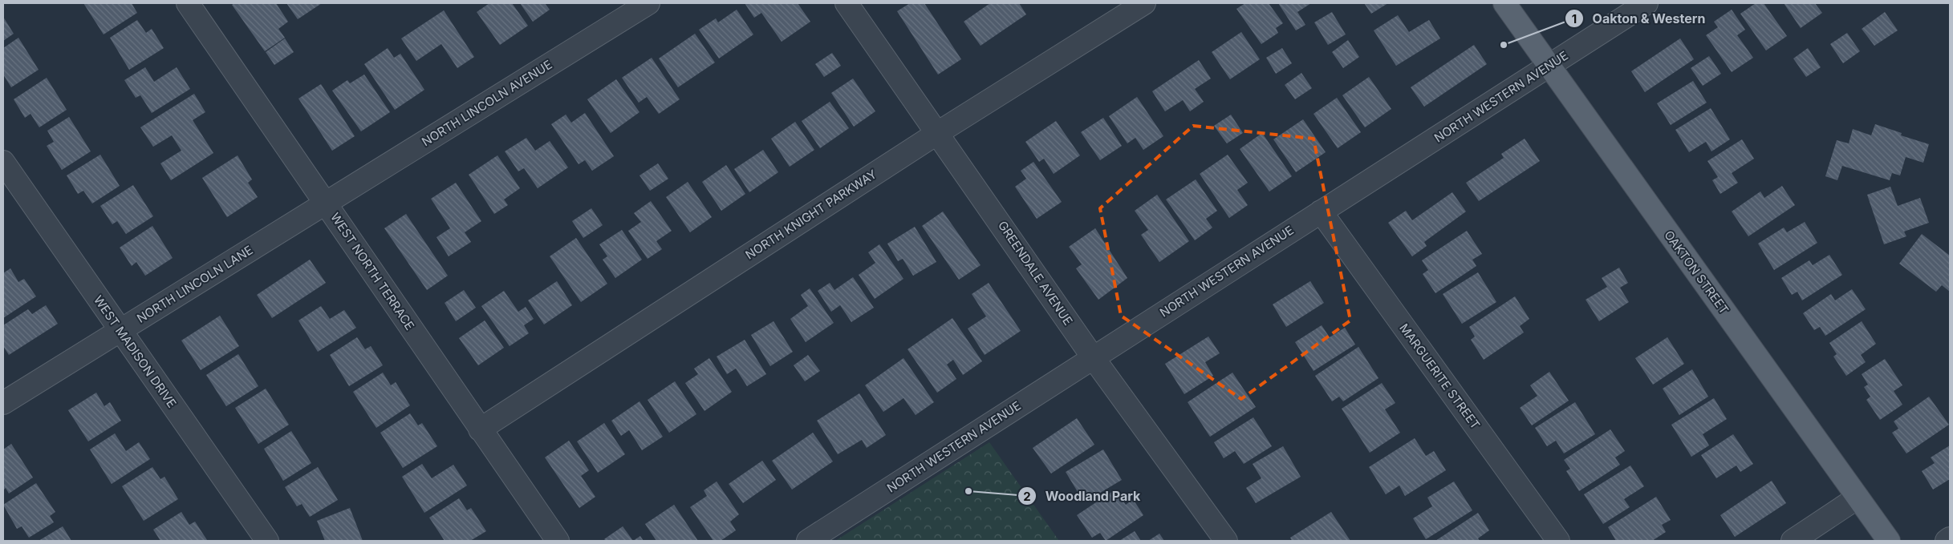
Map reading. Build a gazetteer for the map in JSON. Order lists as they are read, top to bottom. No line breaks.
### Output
{"streets":{"main road":["OAKTON STREET"],"street":["NORTH WESTERN AVENUE","NORTH LINCOLN AVENUE","NORTH KNIGHT PARKWAY","WEST NORTH TERRACE","GREENDALE AVENUE","NORTH LINCOLN LANE","WEST MADISON DRIVE","MARGUERITE STREET"]},"crossings":[["NORTH WESTERN AVENUE","OAKTON STREET"],["NORTH WESTERN AVENUE","GREENDALE AVENUE"],["NORTH WESTERN AVENUE","MARGUERITE STREET"],["NORTH LINCOLN AVENUE","WEST NORTH TERRACE"],["NORTH LINCOLN AVENUE","NORTH LINCOLN LANE"],["NORTH KNIGHT PARKWAY","WEST NORTH TERRACE"],["NORTH KNIGHT PARKWAY","GREENDALE AVENUE"],["WEST NORTH TERRACE","NORTH LINCOLN LANE"],["NORTH LINCOLN LANE","WEST MADISON DRIVE"]],"places":["Oakton & Western","Woodland Park"]}
